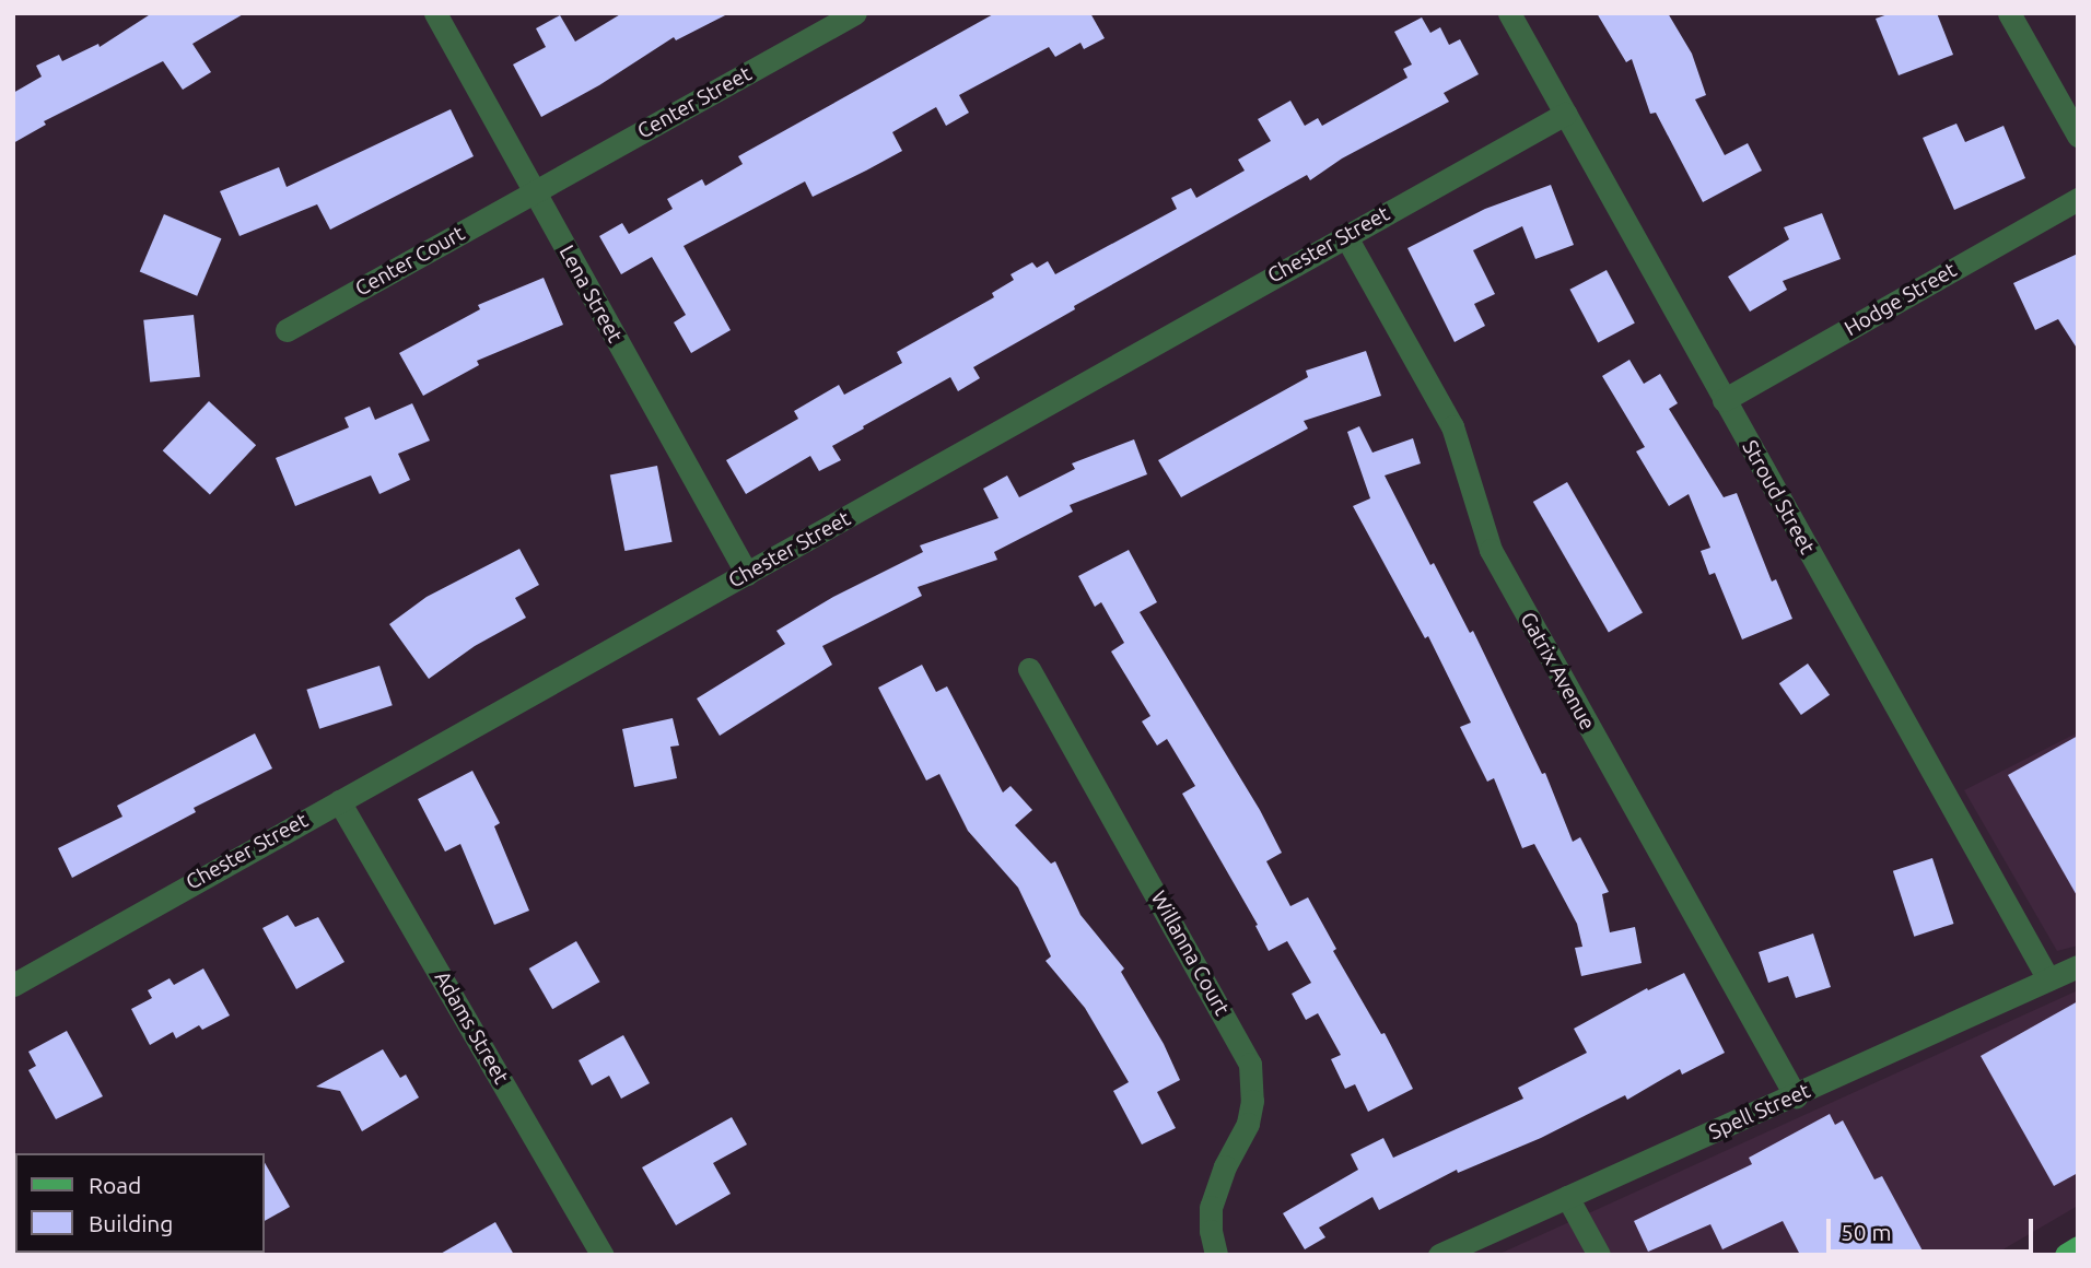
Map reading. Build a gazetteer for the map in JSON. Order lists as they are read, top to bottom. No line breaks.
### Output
{"streets":{"street":["Center Street","Chester Street","Center Court","Lena Street","Hodge Street","Stroud Street","Gatrix Avenue","Willanna Court","Adams Street","Spell Street"]},"crossings":[["Center Street","Center Court"],["Center Street","Lena Street"],["Chester Street","Lena Street"],["Chester Street","Stroud Street"],["Chester Street","Gatrix Avenue"],["Chester Street","Adams Street"],["Center Court","Lena Street"],["Hodge Street","Stroud Street"],["Stroud Street","Spell Street"],["Gatrix Avenue","Spell Street"]],"legend":["Road","Building"],"scale_bar":"50 m"}
